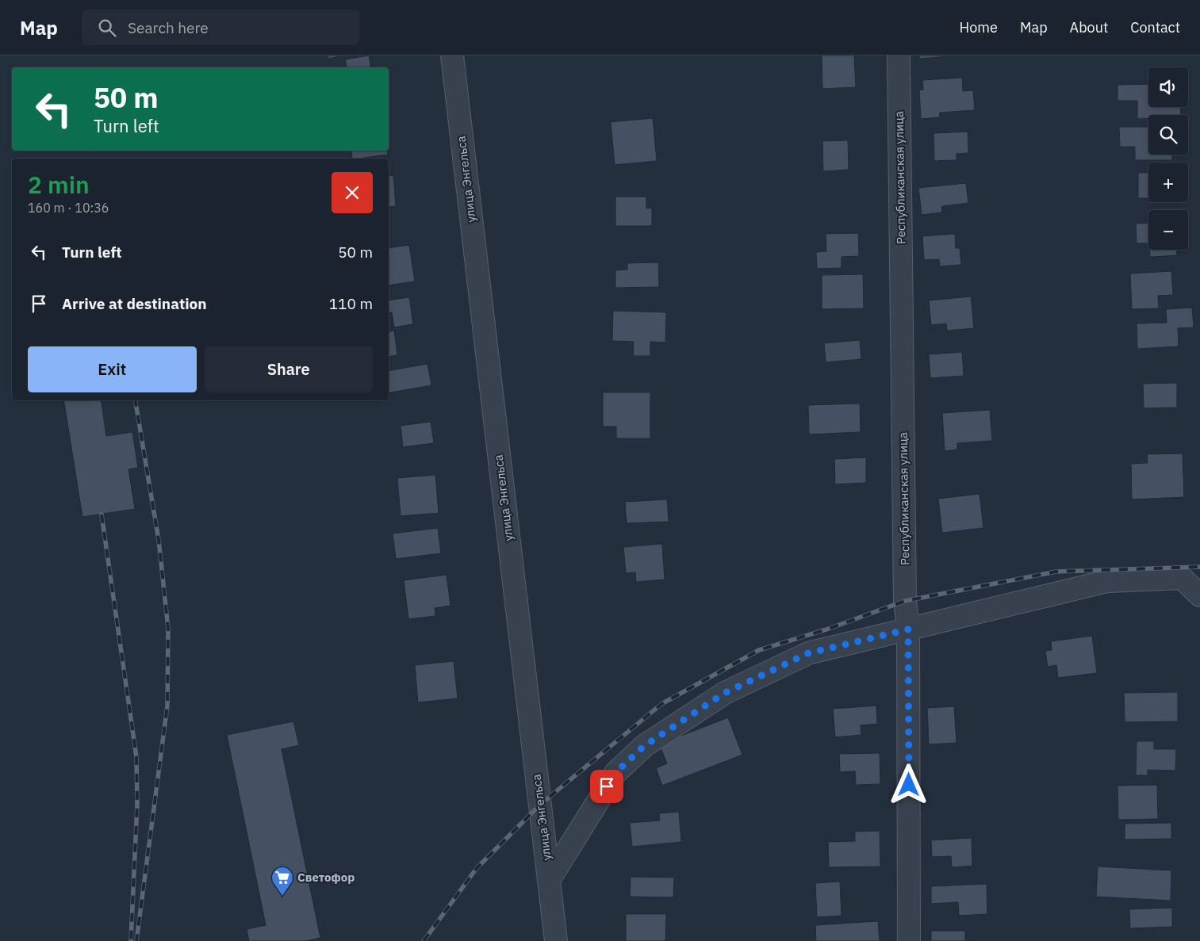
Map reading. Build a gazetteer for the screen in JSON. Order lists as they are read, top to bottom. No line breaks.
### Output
{"streets":{"street":["Республиканская улица","улица Энгельса"]},"places":{"supermarket":["Светофор"]},"page":{"header":"Map","search":"Search here","nav":["Home","Map","About","Contact"],"map_buttons":["+","−"],"turn":["50 m","Turn left"],"heading":["2 min","160 m · 10:36"],"list":[{"name":"Turn left","value":"50 m"},{"name":"Arrive at destination","value":"110 m"}],"buttons":["Exit","Share"]}}
